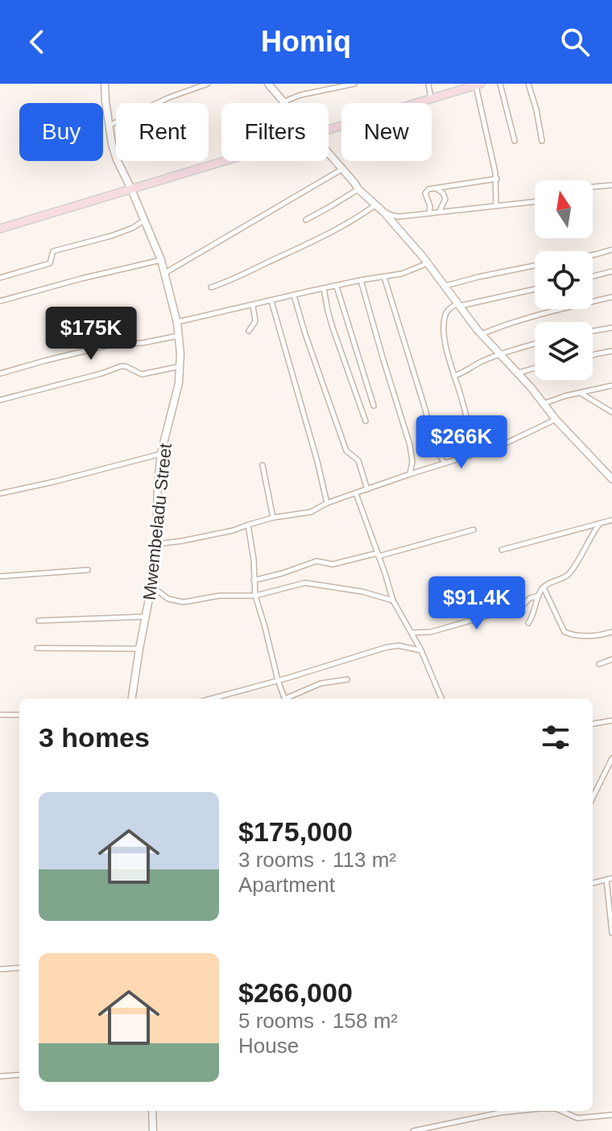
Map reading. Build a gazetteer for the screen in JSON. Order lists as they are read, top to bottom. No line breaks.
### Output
{"streets":{"street":["Mwembeladu Street"]},"north":"top","page":{"header":"Homiq","chip":["Buy","Rent","Filters","New"],"price":["$175K","$266K","$91.4K"],"heading":"3 homes","list":[{"name":"$175,000","note":"3 rooms · 113 m² · Apartment"},{"name":"$266,000","note":"5 rooms · 158 m² · House"}]}}
